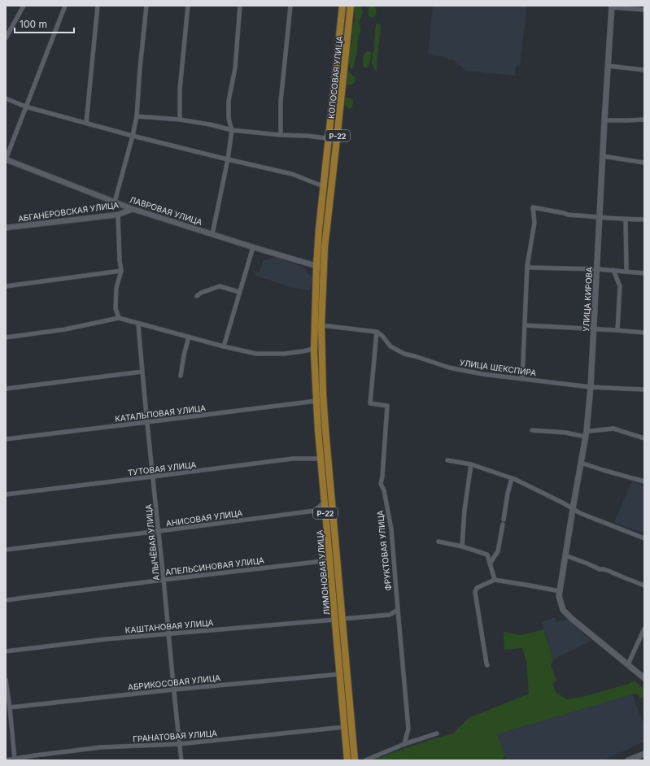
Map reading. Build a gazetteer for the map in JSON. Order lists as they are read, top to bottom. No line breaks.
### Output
{"streets":{"highway":["КОЛОСОВАЯ УЛИЦА","Р-22","ЛИМОНОВАЯ УЛИЦА"],"main road":["УЛИЦА КИРОВА"],"street":["ЛАВРОВАЯ УЛИЦА","АБГАНЕРОВСКАЯ УЛИЦА","УЛИЦА ШЕКСПИРА","КАТАЛЬПОВАЯ УЛИЦА","ТУТОВАЯ УЛИЦА","АНИСОВАЯ УЛИЦА","АЛЫЧЁВАЯ УЛИЦА","ФРУКТОВАЯ УЛИЦА","АПЕЛЬСИНОВАЯ УЛИЦА","КАШТАНОВАЯ УЛИЦА","АБРИКОСОВАЯ УЛИЦА","ГРАНАТОВАЯ УЛИЦА"]},"crossings":[["КОЛОСОВАЯ УЛИЦА","ЛАВРОВАЯ УЛИЦА"],["КОЛОСОВАЯ УЛИЦА","ЛИМОНОВАЯ УЛИЦА"],["ЛАВРОВАЯ УЛИЦА","АБГАНЕРОВСКАЯ УЛИЦА"],["ЛАВРОВАЯ УЛИЦА","ЛИМОНОВАЯ УЛИЦА"],["УЛИЦА КИРОВА","УЛИЦА ШЕКСПИРА"],["УЛИЦА ШЕКСПИРА","ФРУКТОВАЯ УЛИЦА"],["КАТАЛЬПОВАЯ УЛИЦА","АЛЫЧЁВАЯ УЛИЦА"],["КАТАЛЬПОВАЯ УЛИЦА","ЛИМОНОВАЯ УЛИЦА"],["ТУТОВАЯ УЛИЦА","АЛЫЧЁВАЯ УЛИЦА"],["ТУТОВАЯ УЛИЦА","ЛИМОНОВАЯ УЛИЦА"],["АНИСОВАЯ УЛИЦА","АЛЫЧЁВАЯ УЛИЦА"],["АНИСОВАЯ УЛИЦА","ЛИМОНОВАЯ УЛИЦА"],["АЛЫЧЁВАЯ УЛИЦА","АПЕЛЬСИНОВАЯ УЛИЦА"],["АЛЫЧЁВАЯ УЛИЦА","КАШТАНОВАЯ УЛИЦА"],["АЛЫЧЁВАЯ УЛИЦА","АБРИКОСОВАЯ УЛИЦА"],["АЛЫЧЁВАЯ УЛИЦА","ГРАНАТОВАЯ УЛИЦА"],["АПЕЛЬСИНОВАЯ УЛИЦА","ЛИМОНОВАЯ УЛИЦА"],["ЛИМОНОВАЯ УЛИЦА","КАШТАНОВАЯ УЛИЦА"],["ЛИМОНОВАЯ УЛИЦА","АБРИКОСОВАЯ УЛИЦА"],["ЛИМОНОВАЯ УЛИЦА","ГРАНАТОВАЯ УЛИЦА"]],"scale_bar":"100 m"}
